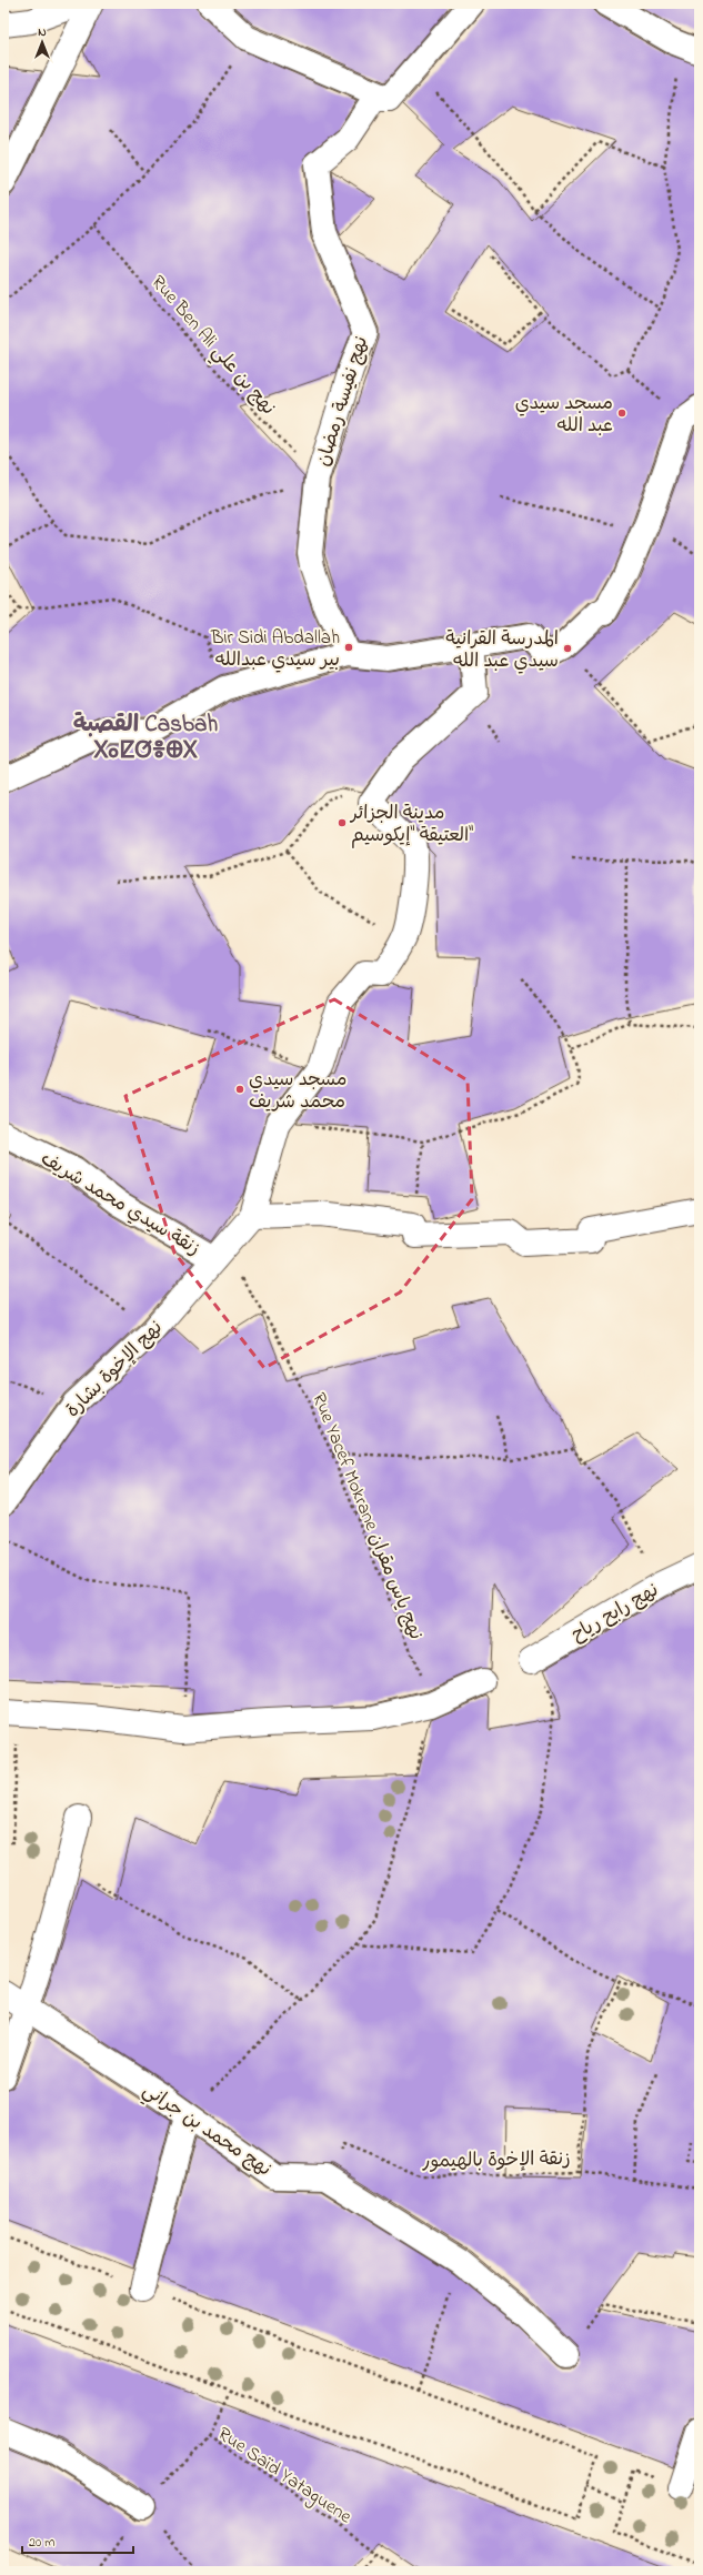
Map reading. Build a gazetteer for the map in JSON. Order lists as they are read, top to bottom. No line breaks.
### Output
{"streets":{"street":["نهج نفيسة رمضان","زنقة سيدي محمد شريف","نهج الإخوة بشارة","نهج رابح رياح","نهج محمد بن جراني"],"path":["Rue Ben Ali نهج بن علي","Rue Yacef Mokrane نهج ياس مقران","زنقة الإخوة بالهيمور","Rue Saïd Yataguene"]},"crossings":[["Rue Ben Ali نهج بن علي","نهج نفيسة رمضان"],["زنقة سيدي محمد شريف","نهج الإخوة بشارة"],["زنقة سيدي محمد شريف","Rue Yacef Mokrane نهج ياس مقران"],["نهج الإخوة بشارة","Rue Yacef Mokrane نهج ياس مقران"],["نهج محمد بن جراني","زنقة الإخوة بالهيمور"]],"districts":["القصبة Casbah ⵝⴰⵇⵚⴻⴲⵝ"],"places":["مسجد سيدي عبد الله","Bir Sidi Abdallah بير سيدي عبدالله","المدرسة القرانية سيدي عبد الله","مدينة الجزائر العتيقة \"إيكوسيم\"","مسجد سيدي محمد شريف"],"scale_bar":"20 m","north":"top"}
